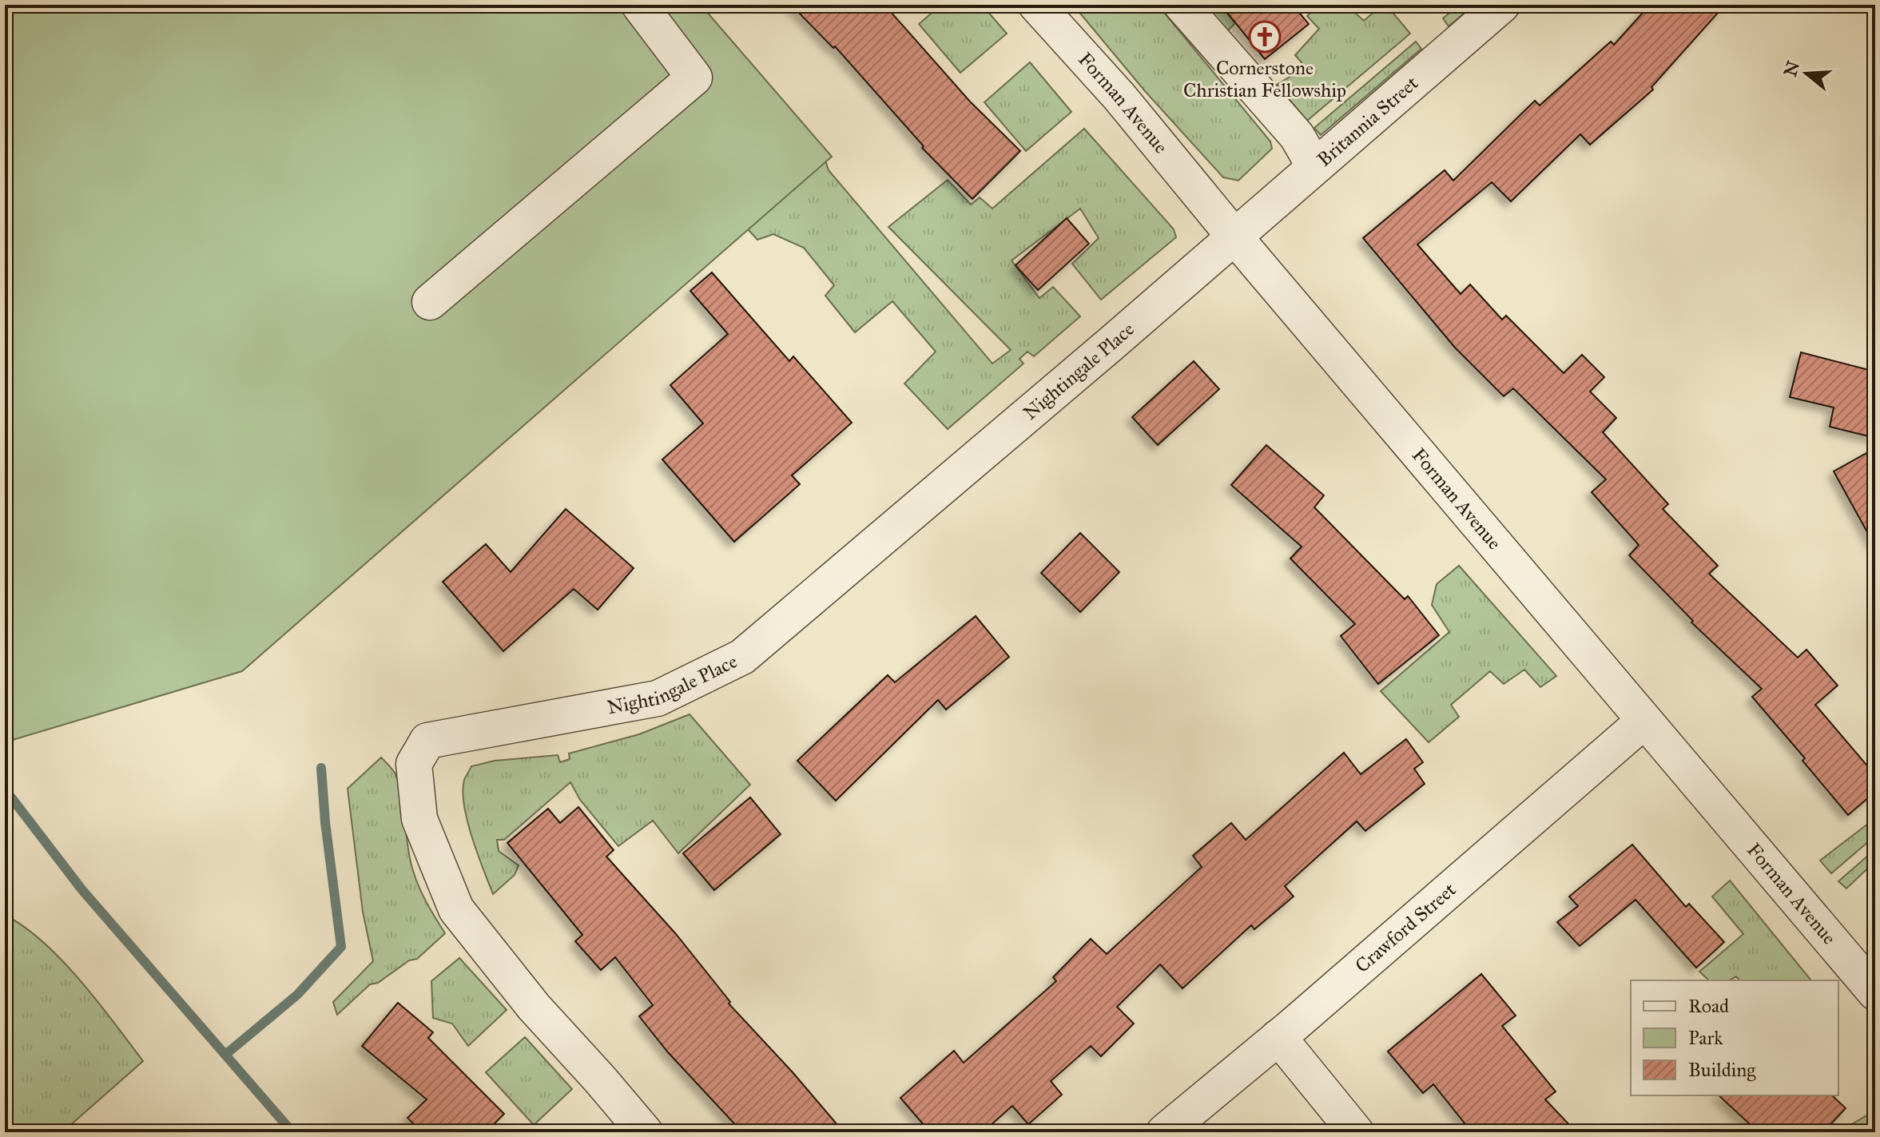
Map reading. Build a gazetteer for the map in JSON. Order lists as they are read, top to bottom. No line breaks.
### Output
{"streets":{"street":["Forman Avenue","Britannia Street","Nightingale Place","Crawford Street"]},"crossings":[["Forman Avenue","Britannia Street"],["Forman Avenue","Nightingale Place"],["Forman Avenue","Crawford Street"],["Britannia Street","Nightingale Place"]],"places":{"church":["Cornerstone Christian Fellowship"]},"legend":["Road","Park","Building"],"north":"left"}
